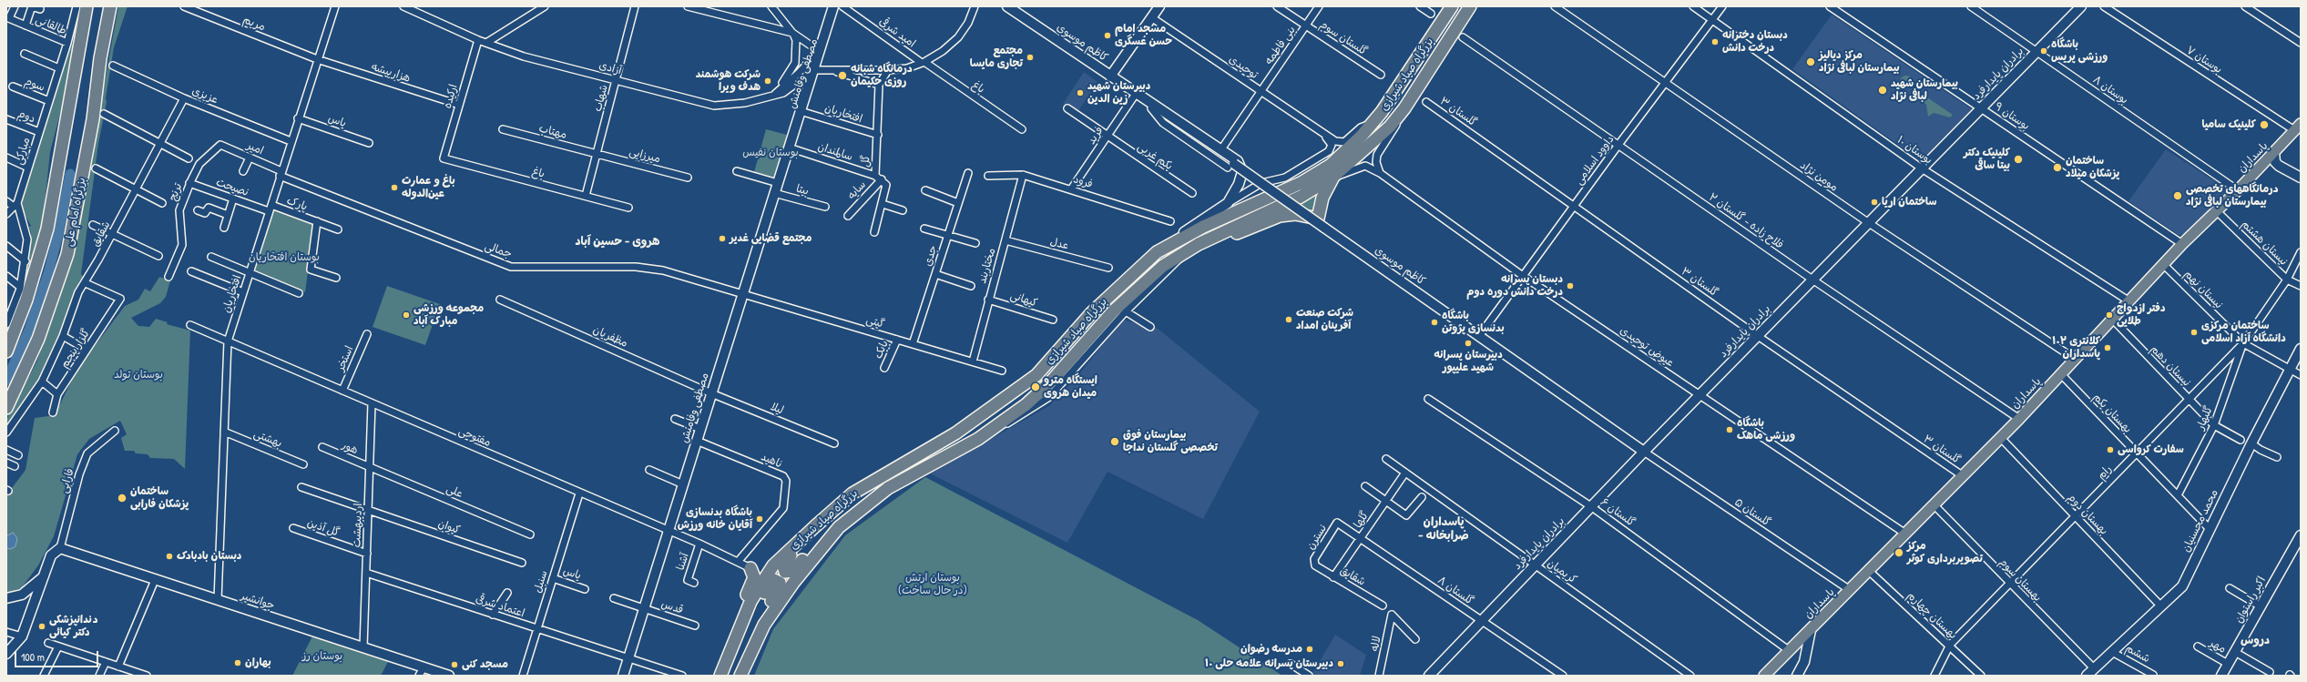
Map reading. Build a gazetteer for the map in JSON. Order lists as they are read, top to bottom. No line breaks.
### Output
{"streets":{"highway":["بزرگراه صیاد شیرازی","بزرگراه امام علی"],"main road":["کاظم موسوی","مصطفی وفامنش","برادران پایدارفرد","پاسداران","محمد محسنیان","اکبر راستوان","جوانشیر"],"street":["مریم","طالقانی","امید شرقی","گلستان سوم","بنی فاطمه","بوستان ۷","توحیدی","آزادی","هزارپیشه","سوم","باغ","بوستان ۸","عزیزی","ارکیده","شهاب","گلستان ۳","افتخاریان","دوم","بوستان ۹","یاس","مهتاب","فرید","امیر","بوستان ۱۰","مبارکی","سالمندان","میرزایی","یکم غربی","داوود اسلامی","گل","مومن نژاد","فرود","نصیحت","بیتا","سایه","ترنج","پارک","فلاح زاده - گلستان ۲","شقایق","نیستان هشتم","عدل","جمالی","جدی","مختاربند","نیستان نهم","کیهانی","گیتی","مظفریان","عیوض توحیدی","گلزار پنجم","بابک","استخر","نیستان دهم","لیلا","بهستان یکم","گلبهار","مفتوحی","بهشتی","هور","ناهید","رام","فارابی","علی","گلستان ۶","گلستان ۵","بهستان دوم","گلها","اردیبهشت","کیوان","گل آذین","نسترن","آشنا","کریمیان","بهستان سوم","سنبل","گلستان ۸","اعتماد شرقی","قدس","بهستان چهارم","لاله","مهر","ششم"]},"crossings":[["مریم","هزارپیشه"],["مریم","افتخاریان"],["طالقانی","مبارکی"],["امید شرقی","باغ"],["گلستان سوم","بنی فاطمه"],["کاظم موسوی","بنی فاطمه"],["کاظم موسوی","برادران پایدارفرد"],["کاظم موسوی","فرید"],["کاظم موسوی","داوود اسلامی"],["کاظم موسوی","گلستان ۵"],["بنی فاطمه","توحیدی"],["بوستان ۷","پاسداران"],["توحیدی","بزرگراه صیاد شیرازی"],["آزادی","مصطفی وفامنش"],["آزادی","ارکیده"],["آزادی","شهاب"],["هزارپیشه","ارکیده"],["هزارپیشه","افتخاریان"],["مصطفی وفامنش","افتخاریان"],["مصطفی وفامنش","سالمندان"],["مصطفی وفامنش","بیتا"],["مصطفی وفامنش","جمالی"],["مصطفی وفامنش","گیتی"],["مصطفی وفامنش","مظفریان"],["مصطفی وفامنش","لیلا"],["مصطفی وفامنش","مفتوحی"],["مصطفی وفامنش","ناهید"],["مصطفی وفامنش","اعتماد شرقی"],["مصطفی وفامنش","قدس"],["برادران پایدارفرد","بوستان ۸"],["برادران پایدارفرد","گلستان ۳"],["برادران پایدارفرد","بوستان ۹"],["برادران پایدارفرد","بوستان ۱۰"],["برادران پایدارفرد","مومن نژاد"],["برادران پایدارفرد","فلاح زاده - گلستان ۲"],["برادران پایدارفرد","عیوض توحیدی"],["برادران پایدارفرد","گلستان ۶"],["برادران پایدارفرد","گلستان ۵"],["برادران پایدارفرد","کریمیان"],["برادران پایدارفرد","گلستان ۸"],["بزرگراه صیاد شیرازی","عیوض توحیدی"],["سوم","مبارکی"],["باغ","ارکیده"],["باغ","شهاب"],["بوستان ۸","پاسداران"],["عزیزی","افتخاریان"],["عزیزی","شقایق"],["شهاب","مهتاب"],["شهاب","میرزایی"],["گلستان ۳","پاسداران"],["گلستان ۳","داوود اسلامی"],["افتخاریان","یاس"],["افتخاریان","امیر"],["افتخاریان","گل"],["افتخاریان","نصیحت"],["افتخاریان","پارک"],["افتخاریان","جمالی"],["افتخاریان","مفتوحی"],["افتخاریان","بهشتی"],["افتخاریان","جوانشیر"],["دوم","مبارکی"],["بوستان ۹","پاسداران"],["یاس","سنبل"],["مهتاب","میرزایی"],["فرید","یکم غربی"],["فرید","فرود"],["امیر","ترنج"],["امیر","جمالی"],["بوستان ۱۰","پاسداران"],["بوستان ۱۰","داوود اسلامی"],["سالمندان","گل"],["سالمندان","سایه"],["پاسداران","مومن نژاد"],["پاسداران","فلاح زاده - گلستان ۲"],["پاسداران","نیستان هشتم"],["پاسداران","نیستان نهم"],["پاسداران","عیوض توحیدی"],["پاسداران","نیستان دهم"],["پاسداران","بهستان یکم"],["پاسداران","گلستان ۶"],["پاسداران","گلستان ۵"],["پاسداران","بهستان دوم"],["پاسداران","بهستان سوم"],["پاسداران","بهستان چهارم"],["داوود اسلامی","مومن نژاد"],["داوود اسلامی","فلاح زاده - گلستان ۲"],["داوود اسلامی","عیوض توحیدی"],["گل","سایه"],["فرود","مختاربند"],["نصیحت","ترنج"],["نصیحت","پارک"],["شقایق","گلزار پنجم"],["شقایق","گلها"],["شقایق","نسترن"],["نیستان هشتم","رام"],["عدل","مختاربند"],["جمالی","گیتی"],["جدی","گیتی"],["مختاربند","کیهانی"],["مختاربند","گیتی"],["نیستان نهم","گلبهار"],["نیستان نهم","رام"],["نیستان نهم","محمد محسنیان"],["گیتی","بابک"],["مظفریان","لیلا"],["استخر","مفتوحی"],["نیستان دهم","گلبهار"],["نیستان دهم","رام"],["بهستان یکم","گلبهار"],["بهستان یکم","رام"],["بهستان یکم","محمد محسنیان"],["گلبهار","رام"],["مفتوحی","ناهید"],["مفتوحی","اردیبهشت"],["مفتوحی","آشنا"],["مفتوحی","سنبل"],["هور","علی"],["هور","اردیبهشت"],["رام","بهستان دوم"],["رام","بهستان سوم"],["رام","بهستان چهارم"],["فارابی","جوانشیر"],["علی","اردیبهشت"],["بهستان دوم","محمد محسنیان"],["گلها","کریمیان"],["گلها","گلستان ۸"],["محمد محسنیان","بهستان سوم"],["محمد محسنیان","ششم"],["اردیبهشت","کیوان"],["اردیبهشت","گل آذین"],["اردیبهشت","جوانشیر"],["اردیبهشت","اعتماد شرقی"],["نسترن","گلستان ۸"],["سنبل","اعتماد شرقی"],["اکبر راستوان","مهر"]],"districts":["هروی - حسین آباد","پاسداران - ضرابخانه","دروس"],"parks":["بوستان نفیس","بوستان افتخاریان","بوستان تولد","بوستان ارتش (در حال ساخت)","بوستان رز"],"places":["مسجد امام حسن عسگری","دبستان دخترانه درخت دانش","باشگاه ورزشی پریس","مجتمع تجاری مايسا","مرکز دیالیز بیمارستان لبافی نژاد","درمانگاه شبانه روزی حکیمان","شرکت هوشمند هدف ویرا","بیمارستان شهید لبافی نژاد","دبیرستان شهید زین الدین","کلینیک سامیا","کلینیک دکتر بیتا ساقی","ساختمان پزشکان میلاد","باغ و عمارت عین‌الدوله","درمانگاههای تخصصی بیمارستان لبافی نژاد","ساختمان اریا","مجتمع قضایی غدیر","دبستان پسرانه درخت دانش دوره دوم","مجموعه ورزشی مبارک آباد","دفتر ازدواج طلایی","شرکت صنعت آفرینان امداد","باشگاه بدنسازی پژوتن","ساختمان مرکزی دانشگاه آزاد اسلامی","دبیرستان پسرانه شهید علیپور","کلانتری ۱۰۲ پاسداران","ایستگاه مترو میدان هروی","باشگاه ورزشی ماهک","بیمارستان فوق تخصصی گلستان نداجا","سفارت کرواسی","ساختمان پزشکان فارابی","باشگاه بدنسازی آقایان خانه ورزش","مرکز تصویربرداری کوثر","دبستان بادبادک","دندانپزشکی دکتر کیائی","مدرسه رضوان","بهاران","دبیرستان پسرانه علامه حلی ۱۰","مسجد کنی"],"scale_bar":"100 m"}
